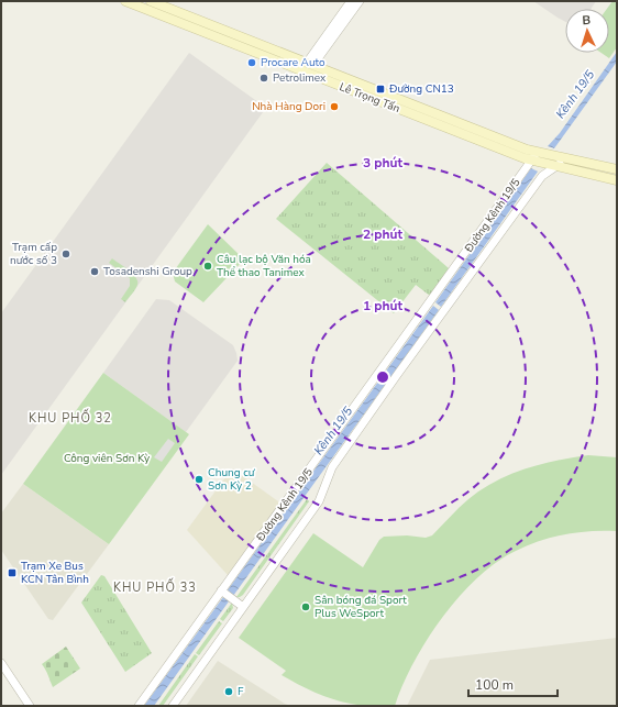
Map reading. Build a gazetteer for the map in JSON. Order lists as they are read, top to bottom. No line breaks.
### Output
{"streets":{"main road":["Lê Trọng Tấn"],"street":["Đường Kênh 19/5"]},"crossings":[["Lê Trọng Tấn","Đường Kênh 19/5"]],"districts":["KHU PHỐ 32","KHU PHỐ 33"],"water":["Kênh 19/5"],"parks":["Công viên Sơn Kỳ"],"places":{"other":["Procare Auto","Petrolimex","Nhà Hàng Dori","Trạm cấp nước số 3","Câu lạc bộ Văn hóa Thể thao Tanimex","Tosadenshi Group","Chung cư Sơn Kỳ 2","Sân bóng đá Sport Plus WeSport","F"],"transit":["Đường CN13","Trạm Xe Bus KCN Tân Bình"]},"scale_bar":"100 m","north":"top","rings":["3 phút","2 phút","1 phút"]}
